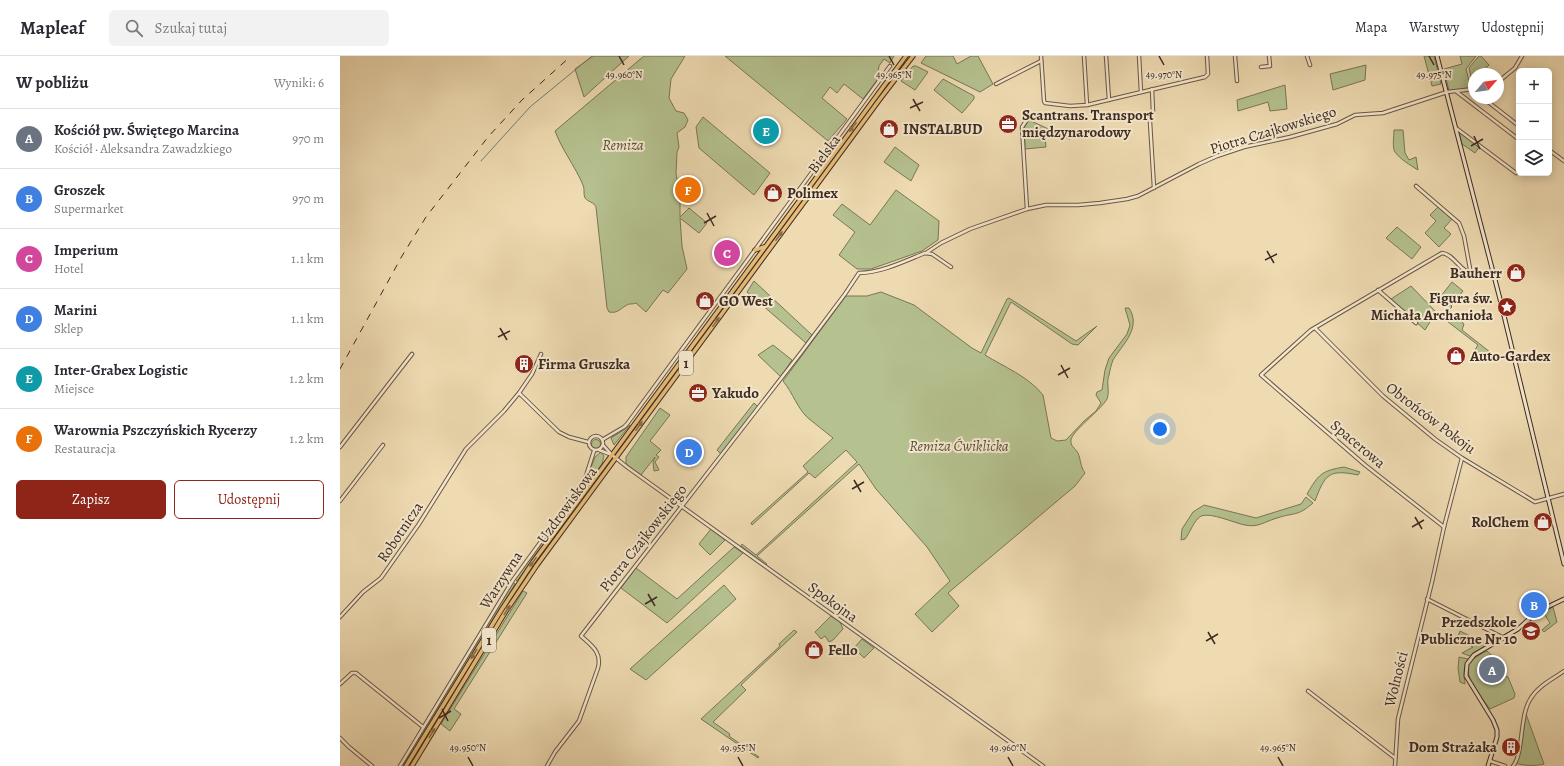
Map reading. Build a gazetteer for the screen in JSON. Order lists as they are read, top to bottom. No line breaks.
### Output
{"streets":{"main road":["Bielska","1","Uzdrowiskowa"],"street":["Piotra Czajkowskiego","Obrońców Pokoju","Spacerowa","Robotnicza","Warzywna","Spokojna","Wolności"]},"crossings":[["Piotra Czajkowskiego","Spokojna"],["Bielska","Uzdrowiskowa"],["Obrońców Pokoju","Spacerowa"],["Obrońców Pokoju","Wolności"],["Spacerowa","Wolności"],["Uzdrowiskowa","Spokojna"]],"parks":["Remiza","Remiza Ćwiklicka"],"places":{"office":["Scantrans. Transport międzynarodowy","Yakudo"],"shop":["INSTALBUD","Polimex","Bauherr","GO West","Auto-Gardex","RolChem","Fello"],"place":["Figura św. Michała Archanioła"],"building":["Firma Gruszka","Dom Strażaka"],"school or university":["Przedszkole Publiczne Nr 10"]},"north":"top right","page":{"header":"Mapleaf","search":"Szukaj tutaj","nav":["Mapa","Warstwy","Udostępnij"],"heading":["W pobliżu","Wyniki: 6"],"map_buttons":["+","−"],"list":[{"mark":"A","name":"Kościół pw. Świętego Marcina","note":"Kościół · Aleksandra Zawadzkiego","value":"970 m"},{"mark":"B","name":"Groszek","note":"Supermarket","value":"970 m"},{"mark":"C","name":"Imperium","note":"Hotel","value":"1.1 km"},{"mark":"D","name":"Marini","note":"Sklep","value":"1.1 km"},{"mark":"E","name":"Inter-Grabex Logistic","note":"Miejsce","value":"1.2 km"},{"mark":"F","name":"Warownia Pszczyńskich Rycerzy","note":"Restauracja","value":"1.2 km"}],"pins":["E","F","C","D","B","A"],"buttons":["Zapisz","Udostępnij"]},"coordinates":["49.960°N","49.965°N","49.970°N","49.975°N","49.950°N","49.955°N"]}
